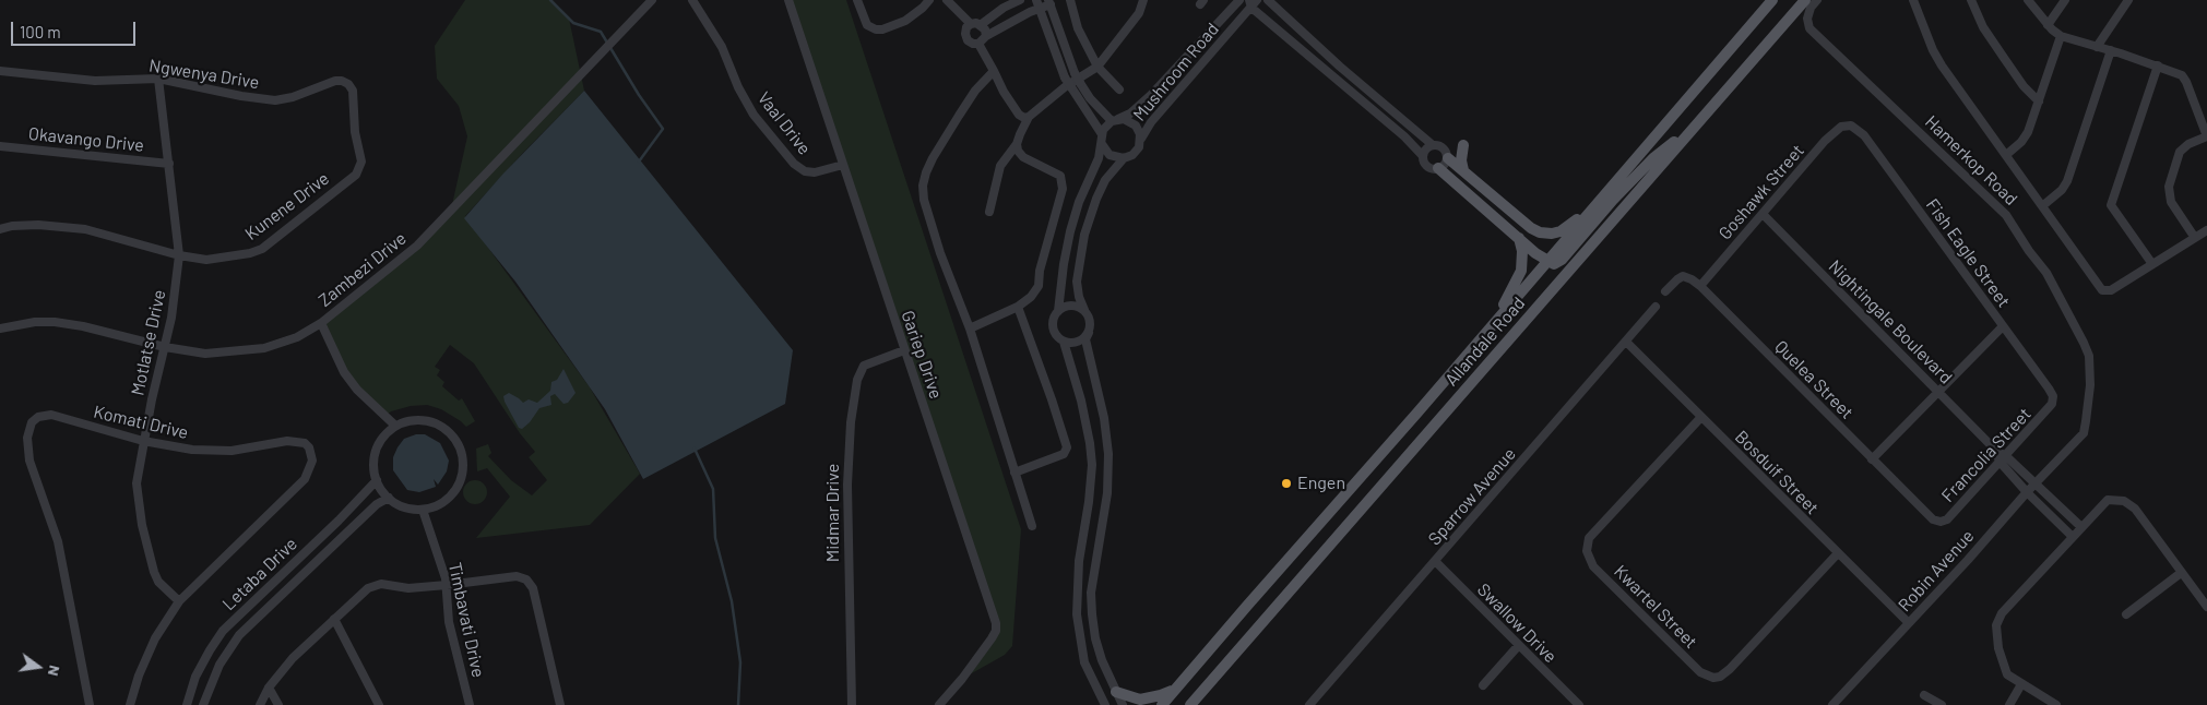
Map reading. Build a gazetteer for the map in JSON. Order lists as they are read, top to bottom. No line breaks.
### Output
{"streets":{"main road":["Allandale Road"],"street":["Mushroom Road","Ngwenya Drive","Vaal Drive","Okavango Drive","Hamerkop Road","Goshawk Street","Kunene Drive","Fish Eagle Street","Zambezi Drive","Nightingale Boulevard","Motlatse Drive","Gariep Drive","Quelea Street","Komati Drive","Francolia Street","Bosduif Street","Sparrow Avenue","Midmar Drive","Robin Avenue","Letaba Drive","Kwartel Street","Timbavati Drive","Swallow Drive"]},"crossings":[["Ngwenya Drive","Kunene Drive"],["Ngwenya Drive","Motlatse Drive"],["Vaal Drive","Gariep Drive"],["Okavango Drive","Motlatse Drive"],["Hamerkop Road","Robin Avenue"],["Goshawk Street","Fish Eagle Street"],["Goshawk Street","Nightingale Boulevard"],["Goshawk Street","Quelea Street"],["Kunene Drive","Motlatse Drive"],["Fish Eagle Street","Francolia Street"],["Zambezi Drive","Motlatse Drive"],["Nightingale Boulevard","Francolia Street"],["Nightingale Boulevard","Robin Avenue"],["Motlatse Drive","Komati Drive"],["Gariep Drive","Midmar Drive"],["Quelea Street","Francolia Street"],["Bosduif Street","Sparrow Avenue"],["Bosduif Street","Robin Avenue"],["Bosduif Street","Kwartel Street"],["Sparrow Avenue","Swallow Drive"],["Letaba Drive","Timbavati Drive"]],"places":["Engen"],"scale_bar":"100 m","north":"right"}
